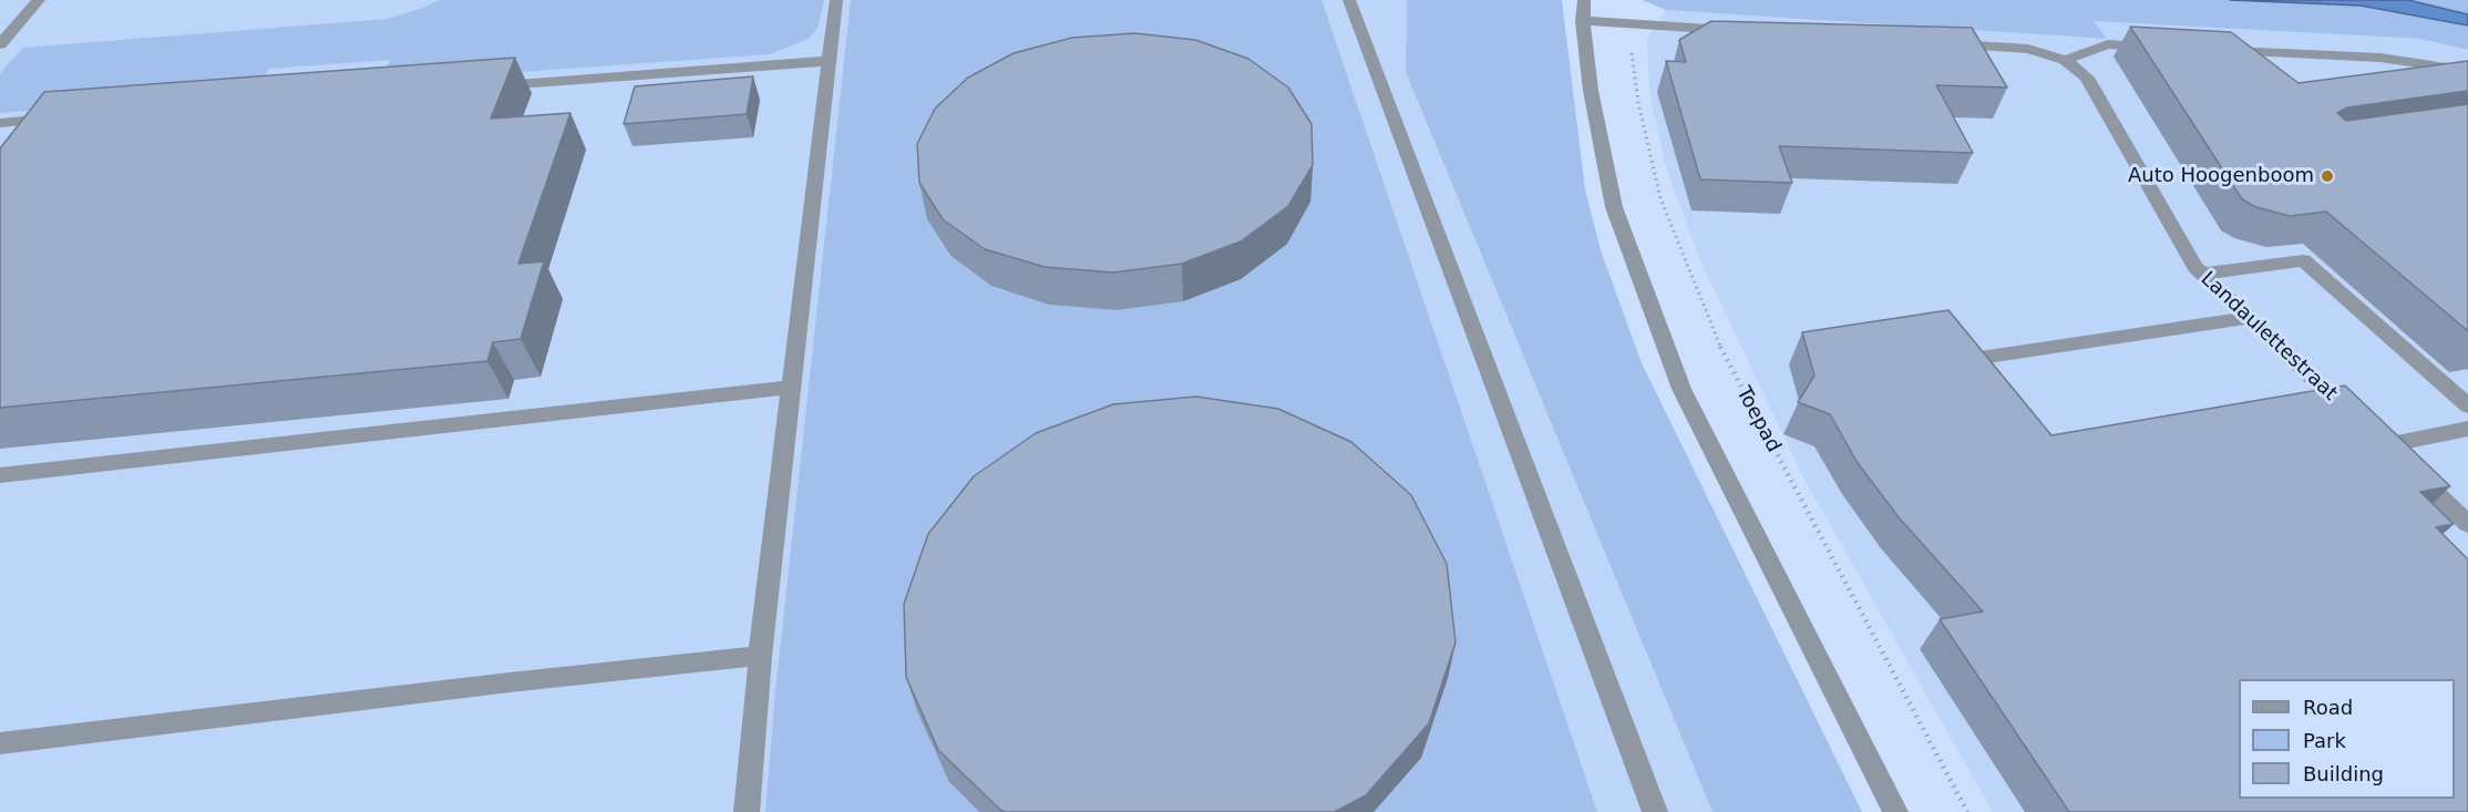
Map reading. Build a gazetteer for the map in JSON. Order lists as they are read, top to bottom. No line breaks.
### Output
{"streets":{"street":["Landaulettestraat"],"path":["Toepad"]},"places":["Auto Hoogenboom"],"legend":["Road","Park","Building"]}
